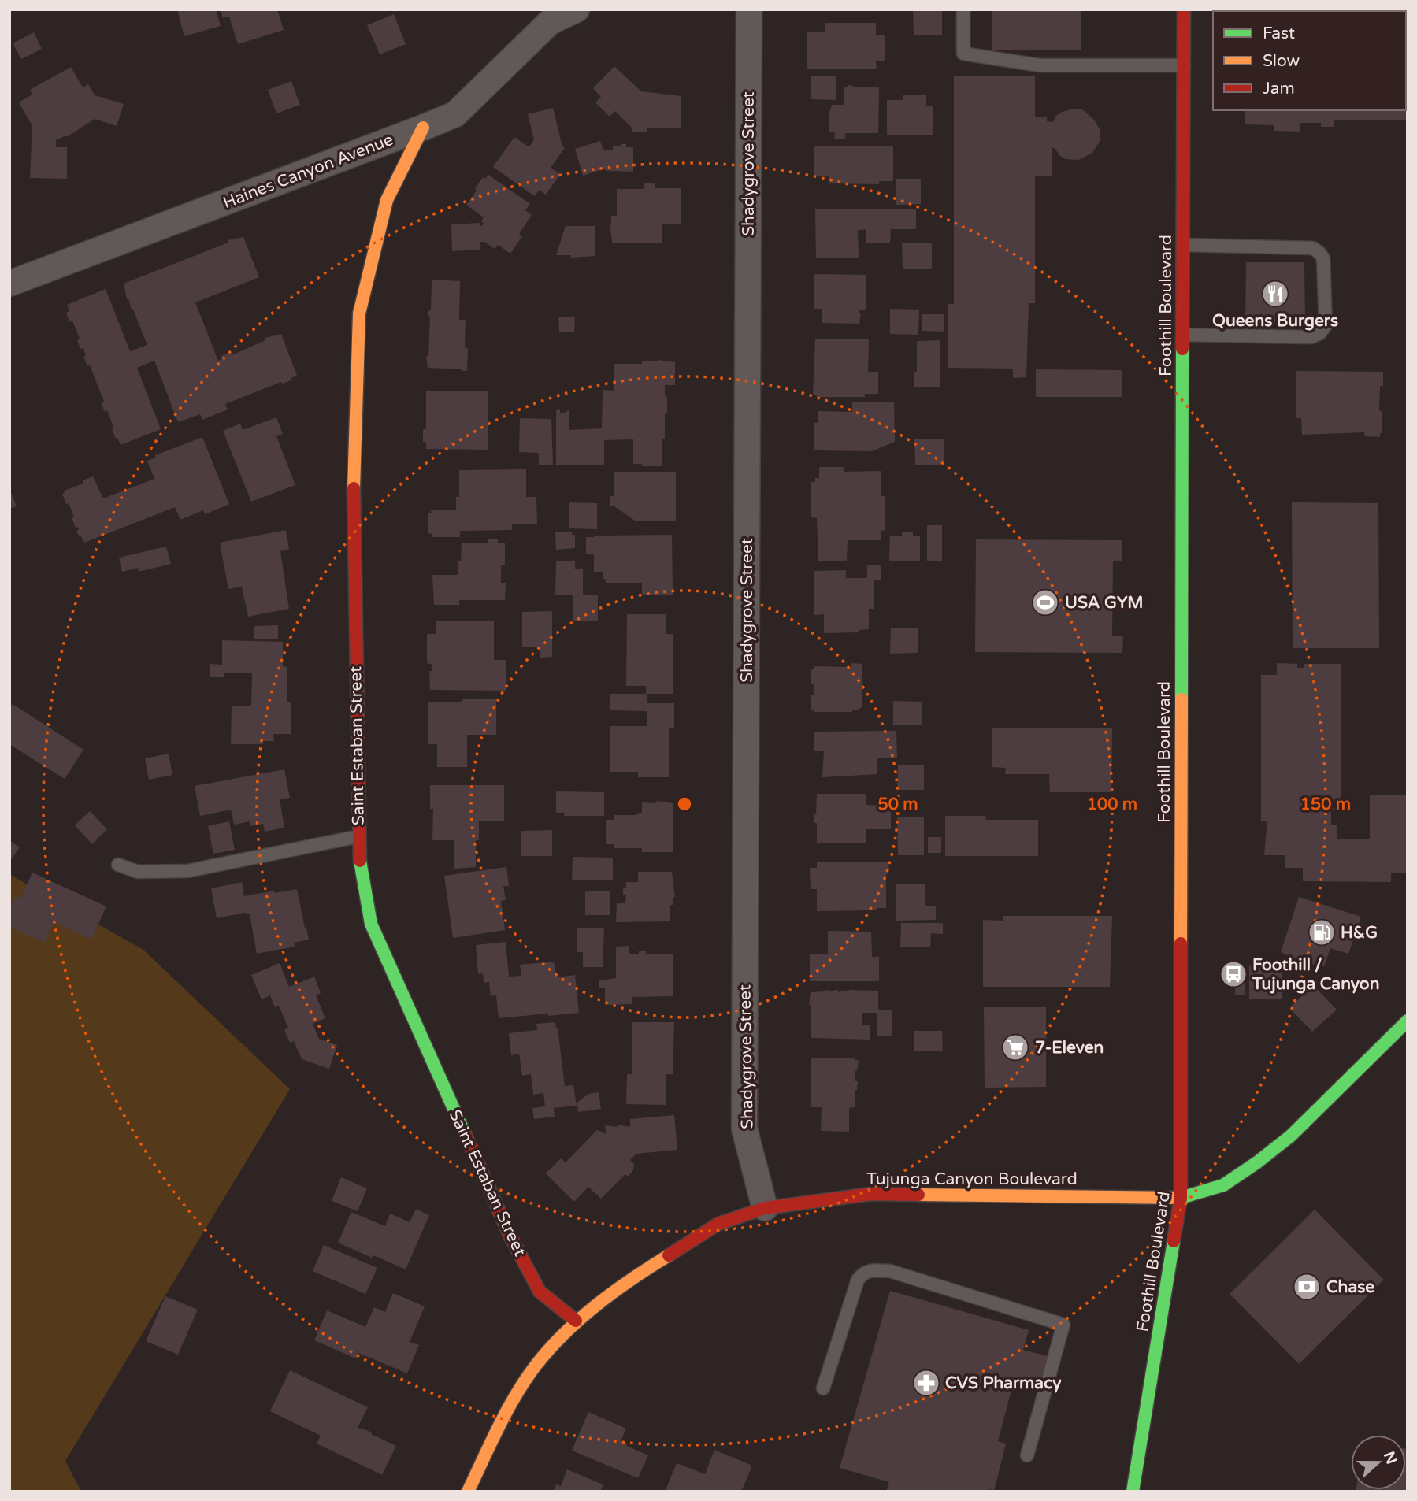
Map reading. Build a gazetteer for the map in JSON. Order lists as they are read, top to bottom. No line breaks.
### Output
{"streets":{"main road":["Foothill Boulevard","Saint Estaban Street","Tujunga Canyon Boulevard"],"street":["Shadygrove Street","Haines Canyon Avenue"]},"crossings":[["Shadygrove Street","Tujunga Canyon Boulevard"],["Haines Canyon Avenue","Saint Estaban Street"],["Foothill Boulevard","Tujunga Canyon Boulevard"],["Saint Estaban Street","Tujunga Canyon Boulevard"]],"places":{"restaurant":["Queens Burgers"],"sports":["USA GYM"],"fuel station":["H&G"],"bus stop":["Foothill / Tujunga Canyon"],"supermarket":["7-Eleven"],"bank":["Chase"],"pharmacy":["CVS Pharmacy"]},"legend":["Fast","Slow","Jam"],"north":"right","rings":["50 m","100 m","150 m"]}
